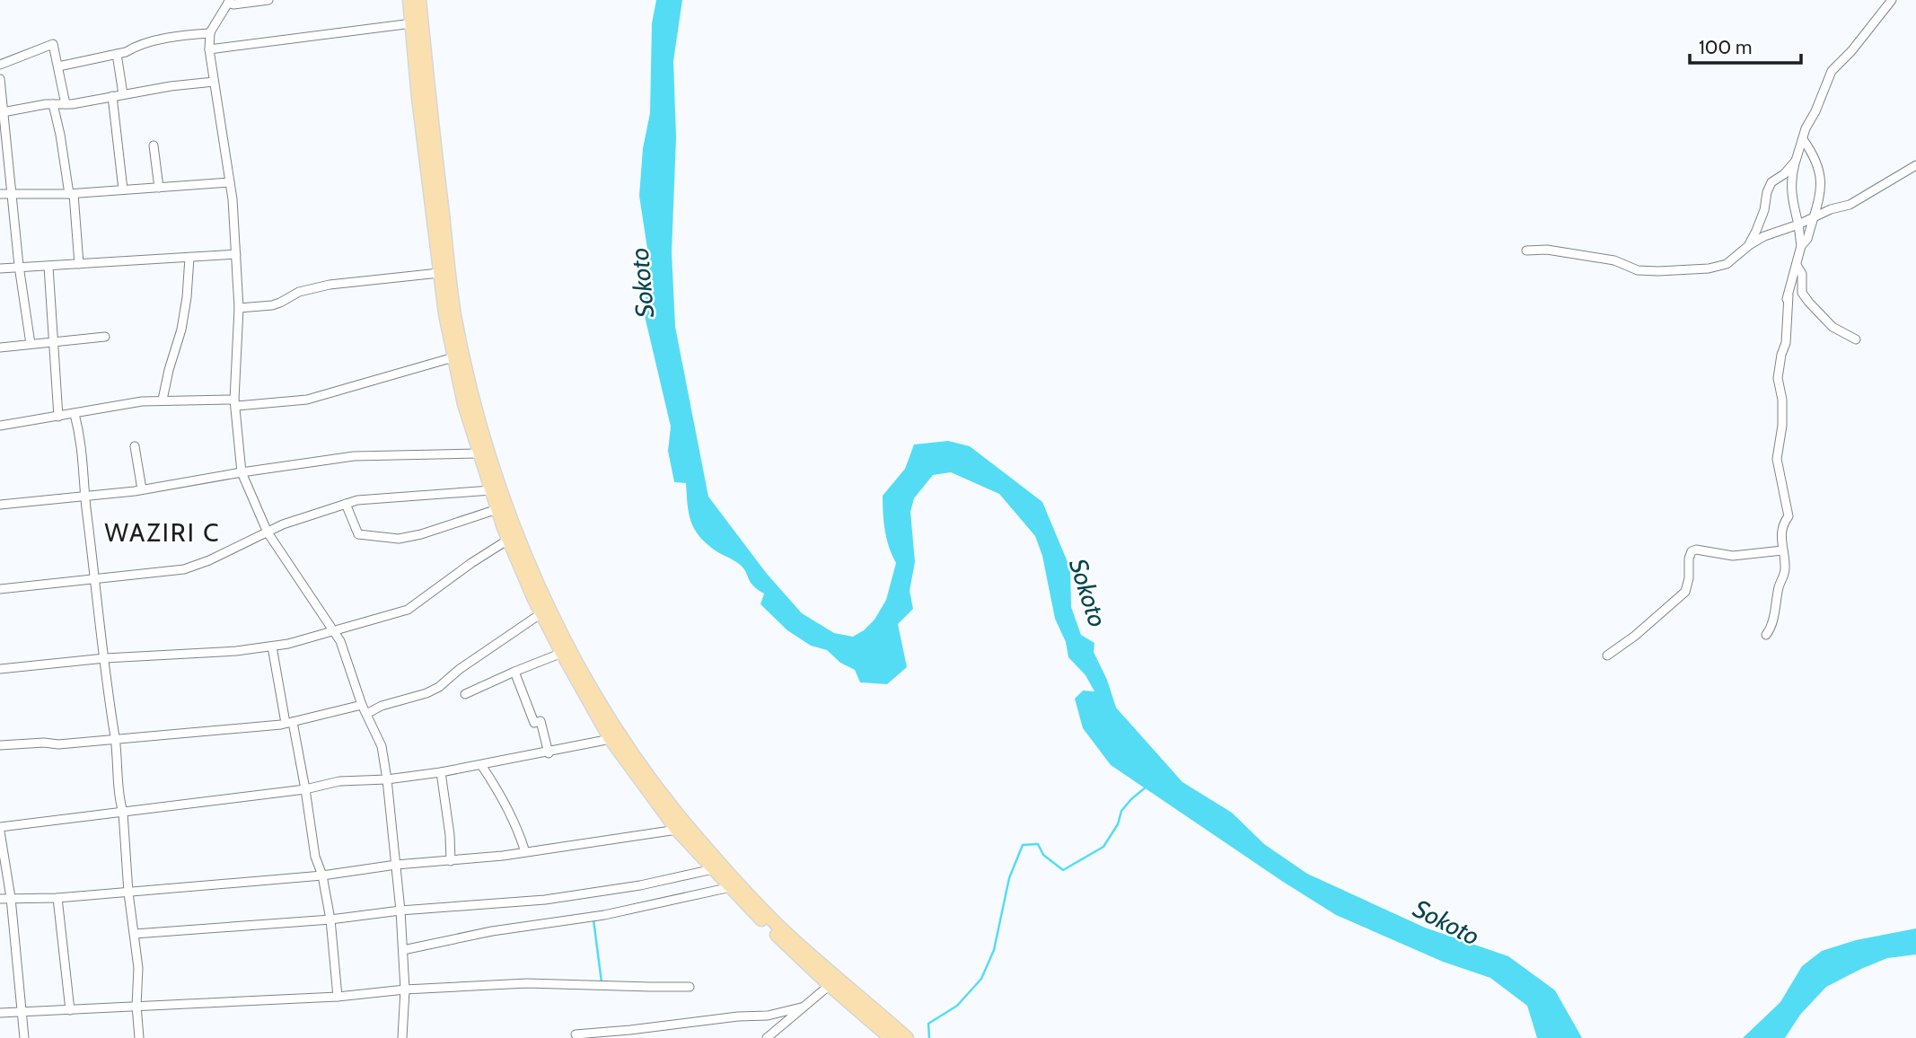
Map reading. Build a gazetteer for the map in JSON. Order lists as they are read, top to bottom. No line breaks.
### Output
{"districts":["WAZIRI C"],"water":["Sokoto"],"scale_bar":"100 m"}
